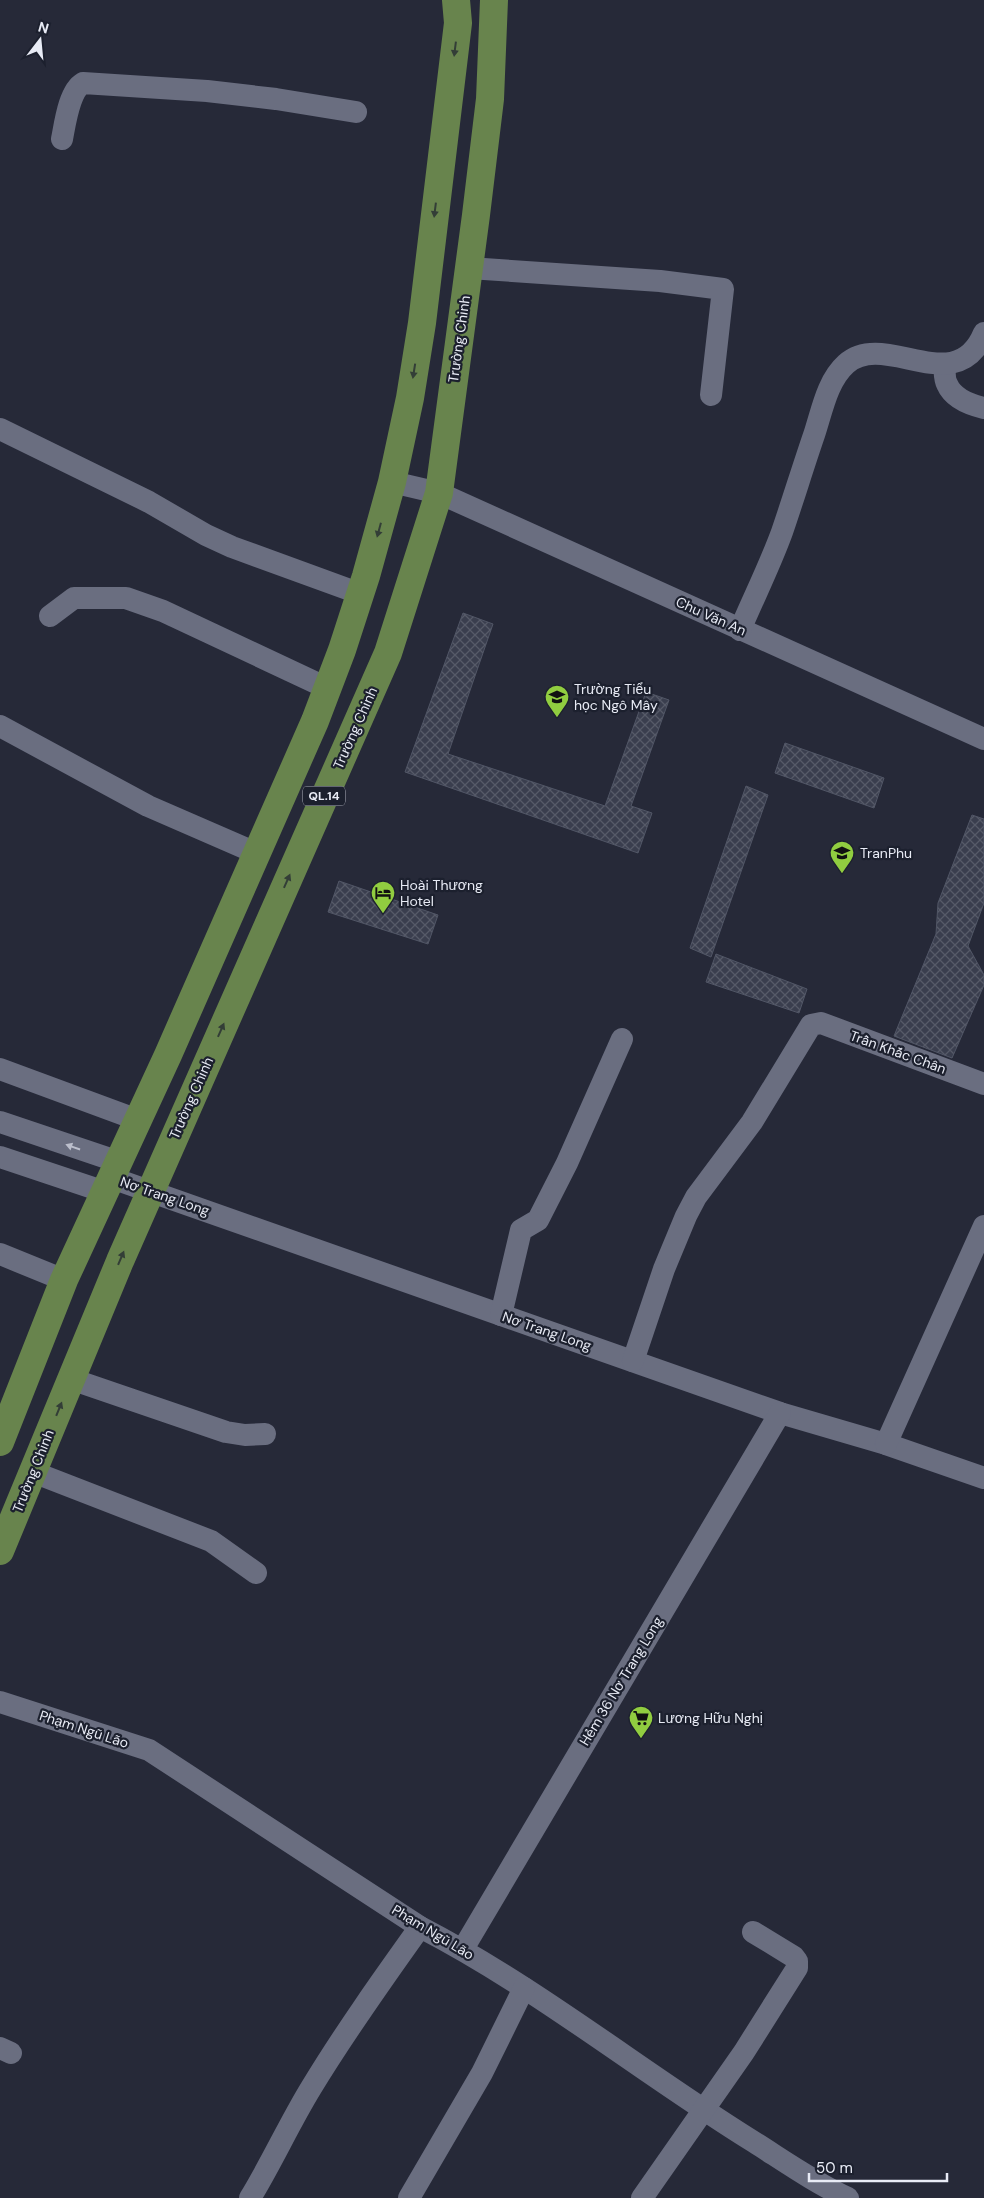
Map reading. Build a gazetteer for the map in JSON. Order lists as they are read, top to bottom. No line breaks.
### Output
{"streets":{"main road":["Trường Chinh","QL.14"],"street":["Chu Văn An","Trần Khắc Chân","Nơ Trang Long","Hẻm 36 Nơ Trang Long","Phạm Ngũ Lão"]},"crossings":[["Trường Chinh","Chu Văn An"],["Trường Chinh","Nơ Trang Long"],["Chu Văn An","QL.14"],["QL.14","Nơ Trang Long"],["Trần Khắc Chân","Nơ Trang Long"],["Nơ Trang Long","Hẻm 36 Nơ Trang Long"],["Hẻm 36 Nơ Trang Long","Phạm Ngũ Lão"]],"places":{"school or university":["Trường Tiểu học Ngô Mây","TranPhu"],"hotel":["Hoài Thương Hotel"],"supermarket":["Lương Hữu Nghị"]},"scale_bar":"50 m","north":"top"}
